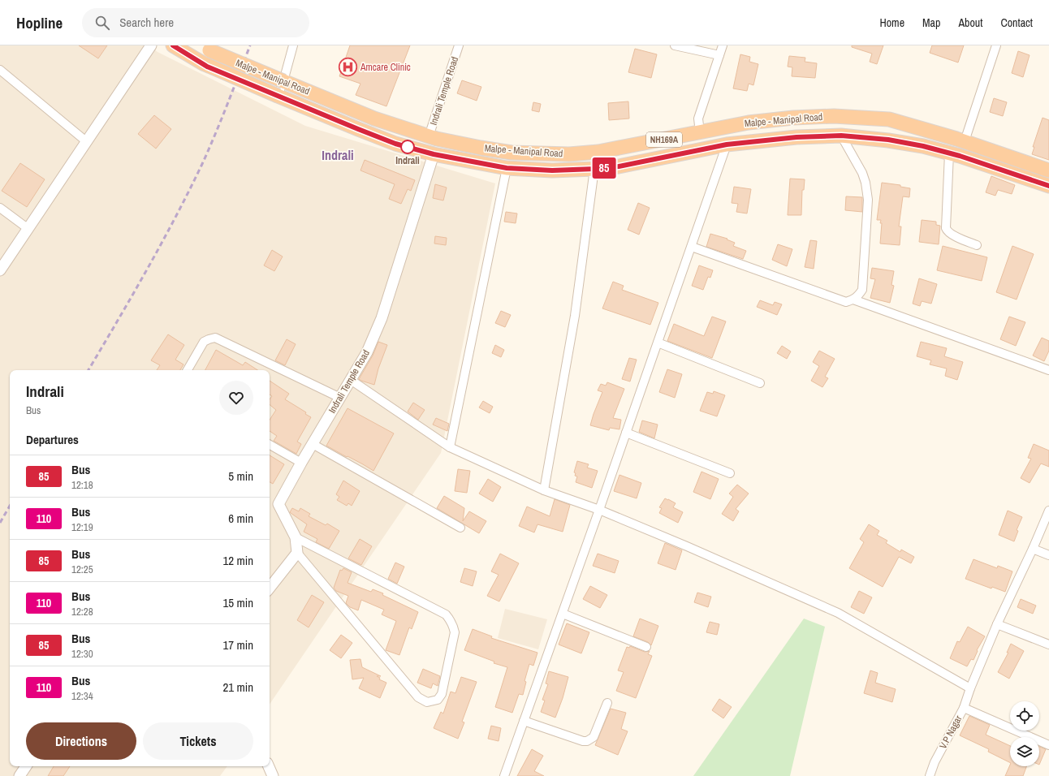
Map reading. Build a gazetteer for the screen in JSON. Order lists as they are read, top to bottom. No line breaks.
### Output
{"streets":{"highway":["Malpe - Manipal Road","NH169A"],"street":["Indrali Temple Road","V.P Nagar"]},"crossings":[["Malpe - Manipal Road","Indrali Temple Road"],["Indrali Temple Road","NH169A"]],"districts":["Indrali"],"places":{"hospital":["Amcare Clinic"],"other":["Indrali"]},"lines":["bus line 85"],"page":{"header":"Hopline","search":"Search here","nav":["Home","Map","About","Contact"],"on_map":"85","heading":[["Indrali","Bus"],"Departures"],"list":[{"mark":"85","name":"Bus","note":"12:18","value":"5 min"},{"mark":"110","name":"Bus","note":"12:19","value":"6 min"},{"mark":"85","name":"Bus","note":"12:25","value":"12 min"},{"mark":"110","name":"Bus","note":"12:28","value":"15 min"},{"mark":"85","name":"Bus","note":"12:30","value":"17 min"},{"mark":"110","name":"Bus","note":"12:34","value":"21 min"}],"buttons":["Directions","Tickets"]}}
